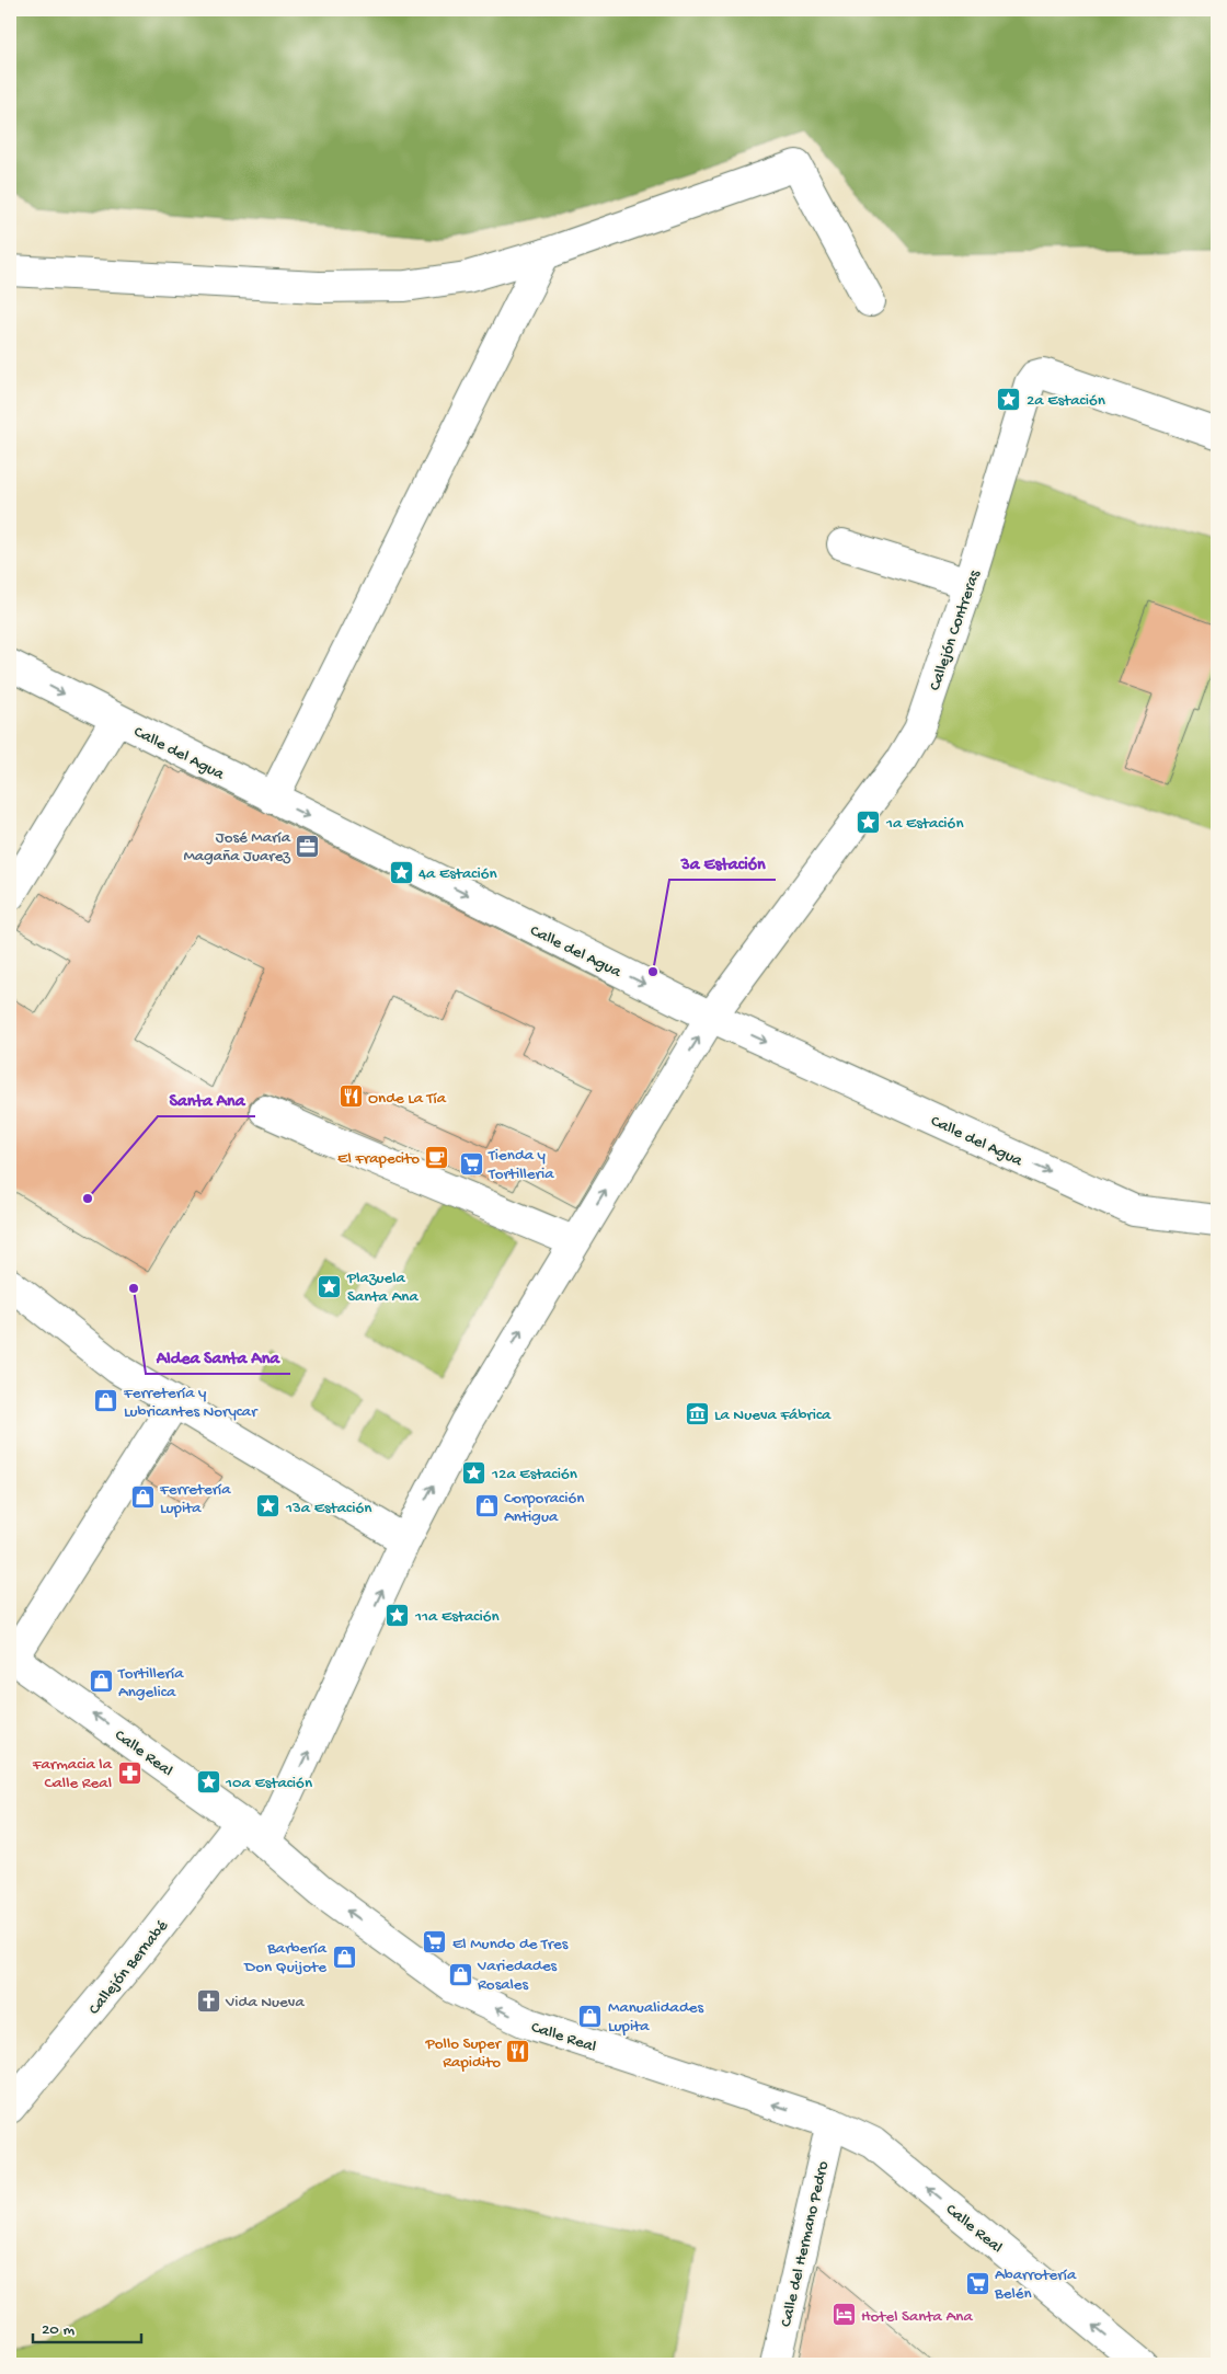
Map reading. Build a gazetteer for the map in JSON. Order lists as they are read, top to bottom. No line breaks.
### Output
{"streets":{"street":["Callejón Contreras","Calle del Agua","Calle Real","Callejón Bernabé","Calle del Hermano Pedro"]},"crossings":[["Callejón Contreras","Calle del Agua"],["Calle Real","Callejón Bernabé"],["Calle Real","Calle del Hermano Pedro"]],"one_way":["Calle del Agua","Calle Real"],"places":{"place":["2a Estación","1a Estación","4a Estación","Plazuela Santa Ana","12a Estación","13a Estación","11a Estación","10a Estación"],"office":["José María Magaña Juarez"],"other":["3a Estación","Santa Ana","Aldea Santa Ana"],"restaurant":["Onde La Tía","Pollo Super Rapidito"],"cafe":["El Frapecito"],"supermarket":["Tienda y Tortilleria","El Mundo de Tres","Abarrotería Belén"],"shop":["Ferretería y Lubricantes Norycar","Ferretería Lupita","Corporación Antigua","Tortillería Angelica","Barbería Don Quijote","Variedades Rosales","Manualidades Lupita"],"museum":["La Nueva Fábrica"],"pharmacy":["Farmacia la Calle Real"],"church":["Vida Nueva"],"hotel":["Hotel Santa Ana"]},"scale_bar":"20 m"}
